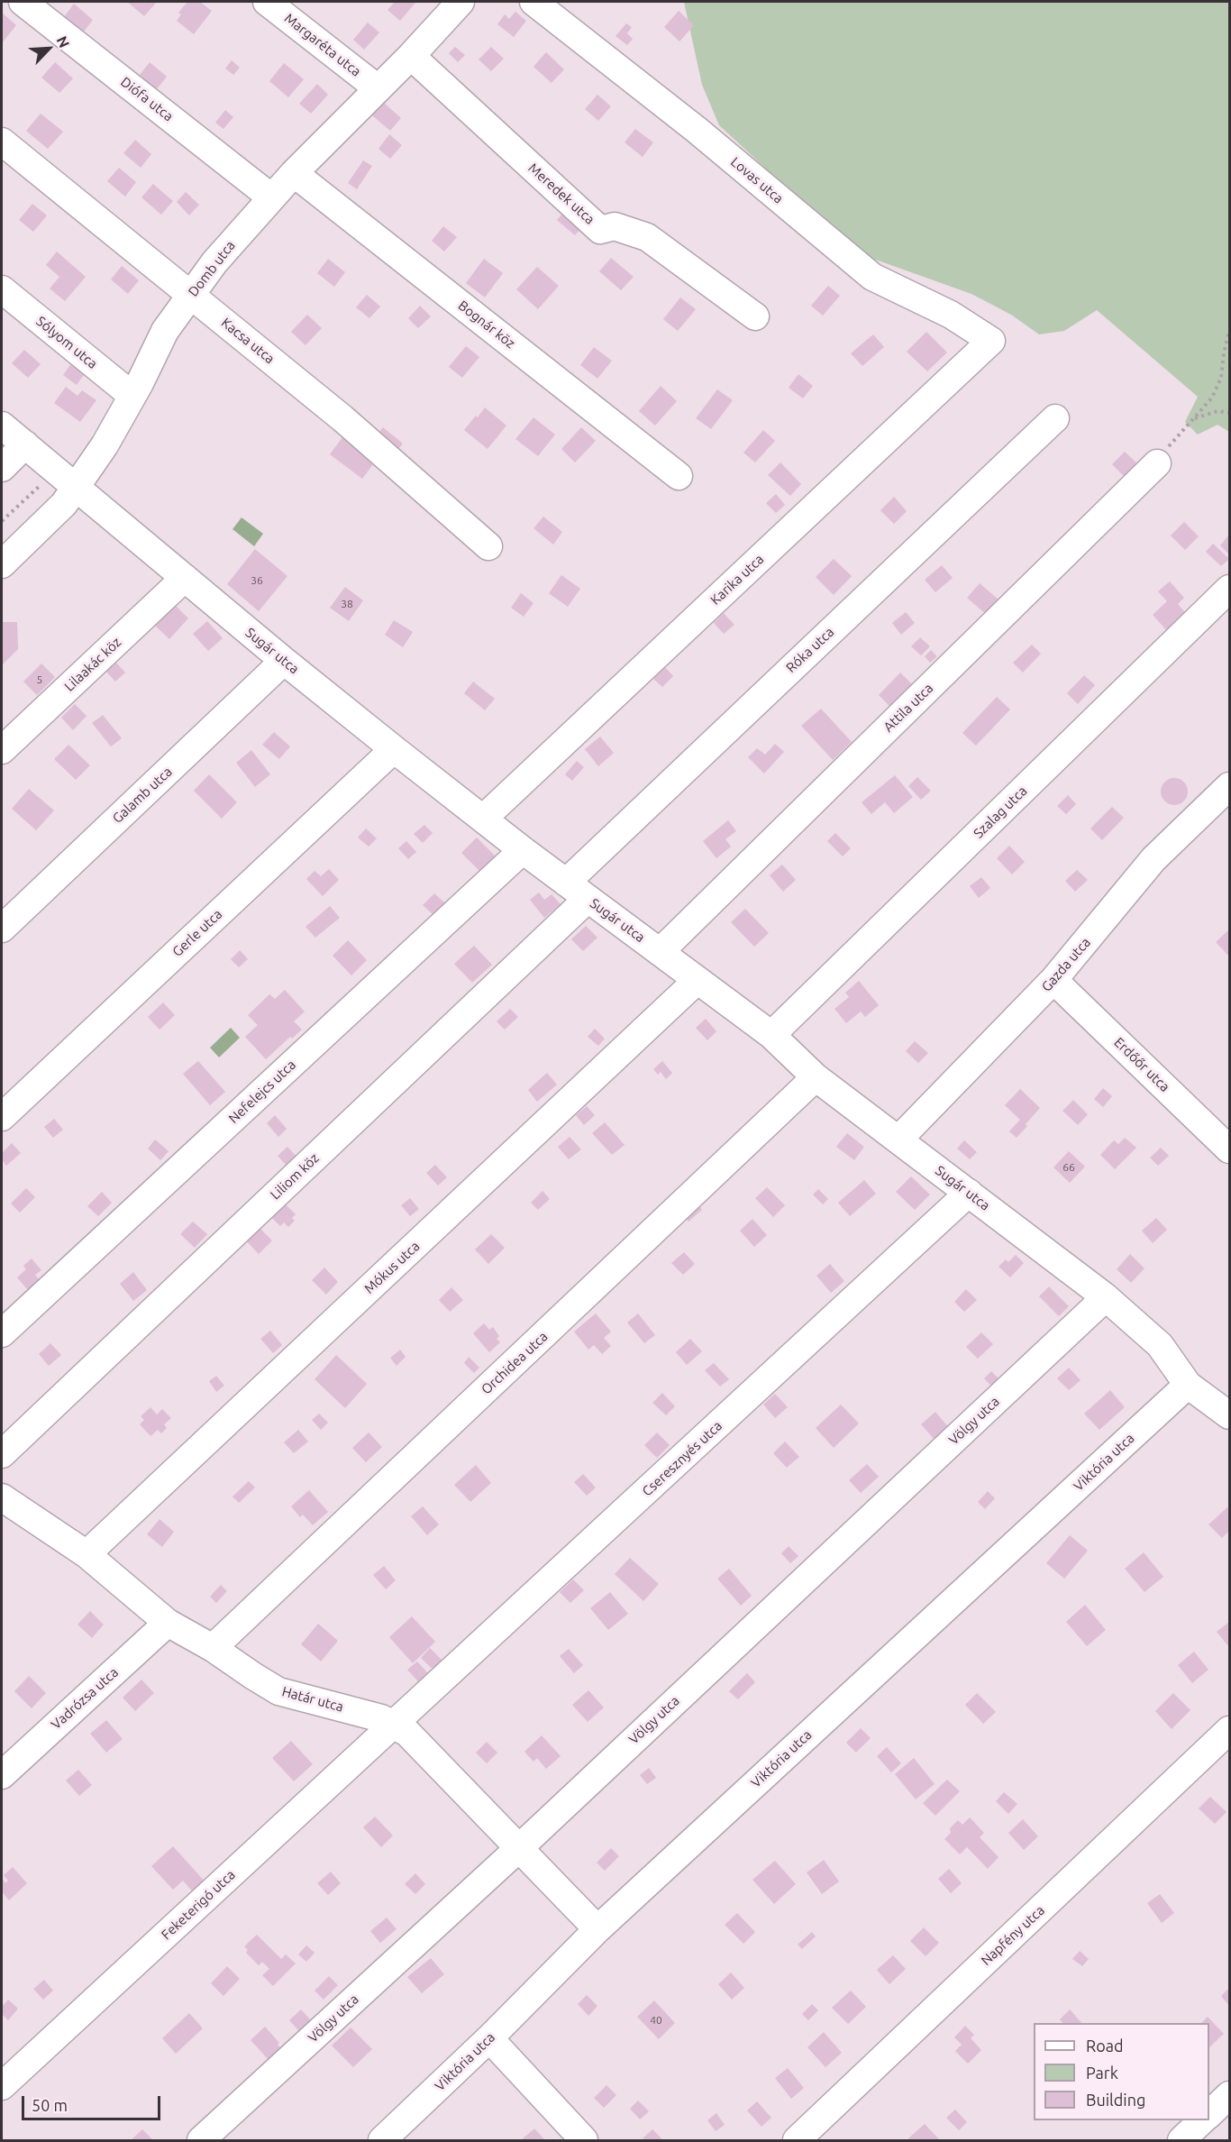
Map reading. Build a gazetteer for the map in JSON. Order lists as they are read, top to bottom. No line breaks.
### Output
{"streets":{"street":["Margaréta utca","Diófa utca","Lovas utca","Meredek utca","Domb utca","Bognár köz","Kacsa utca","Sólyom utca","Karika utca","Róka utca","Sugár utca","Lilaakác köz","Attila utca","Galamb utca","Szalag utca","Gerle utca","Gazda utca","Erdőőr utca","Nefelejcs utca","Liliom köz","Mókus utca","Orchidea utca","Völgy utca","Cseresznyés utca","Viktória utca","Vadrózsa utca","Határ utca","Feketerigó utca","Napfény utca"]},"crossings":[["Margaréta utca","Domb utca"],["Diófa utca","Domb utca"],["Lovas utca","Karika utca"],["Meredek utca","Domb utca"],["Domb utca","Bognár köz"],["Domb utca","Kacsa utca"],["Domb utca","Sólyom utca"],["Domb utca","Sugár utca"],["Karika utca","Sugár utca"],["Róka utca","Sugár utca"],["Sugár utca","Lilaakác köz"],["Sugár utca","Attila utca"],["Sugár utca","Galamb utca"],["Sugár utca","Szalag utca"],["Sugár utca","Gerle utca"],["Sugár utca","Gazda utca"],["Sugár utca","Nefelejcs utca"],["Sugár utca","Liliom köz"],["Sugár utca","Mókus utca"],["Sugár utca","Orchidea utca"],["Sugár utca","Völgy utca"],["Sugár utca","Cseresznyés utca"],["Sugár utca","Viktória utca"],["Gazda utca","Erdőőr utca"],["Mókus utca","Határ utca"],["Orchidea utca","Határ utca"],["Völgy utca","Határ utca"],["Cseresznyés utca","Határ utca"],["Cseresznyés utca","Feketerigó utca"],["Viktória utca","Határ utca"],["Vadrózsa utca","Határ utca"],["Határ utca","Feketerigó utca"]],"house_numbers":["36","38","5","66","40"],"legend":["Road","Park","Building"],"scale_bar":"50 m","north":"top right"}
